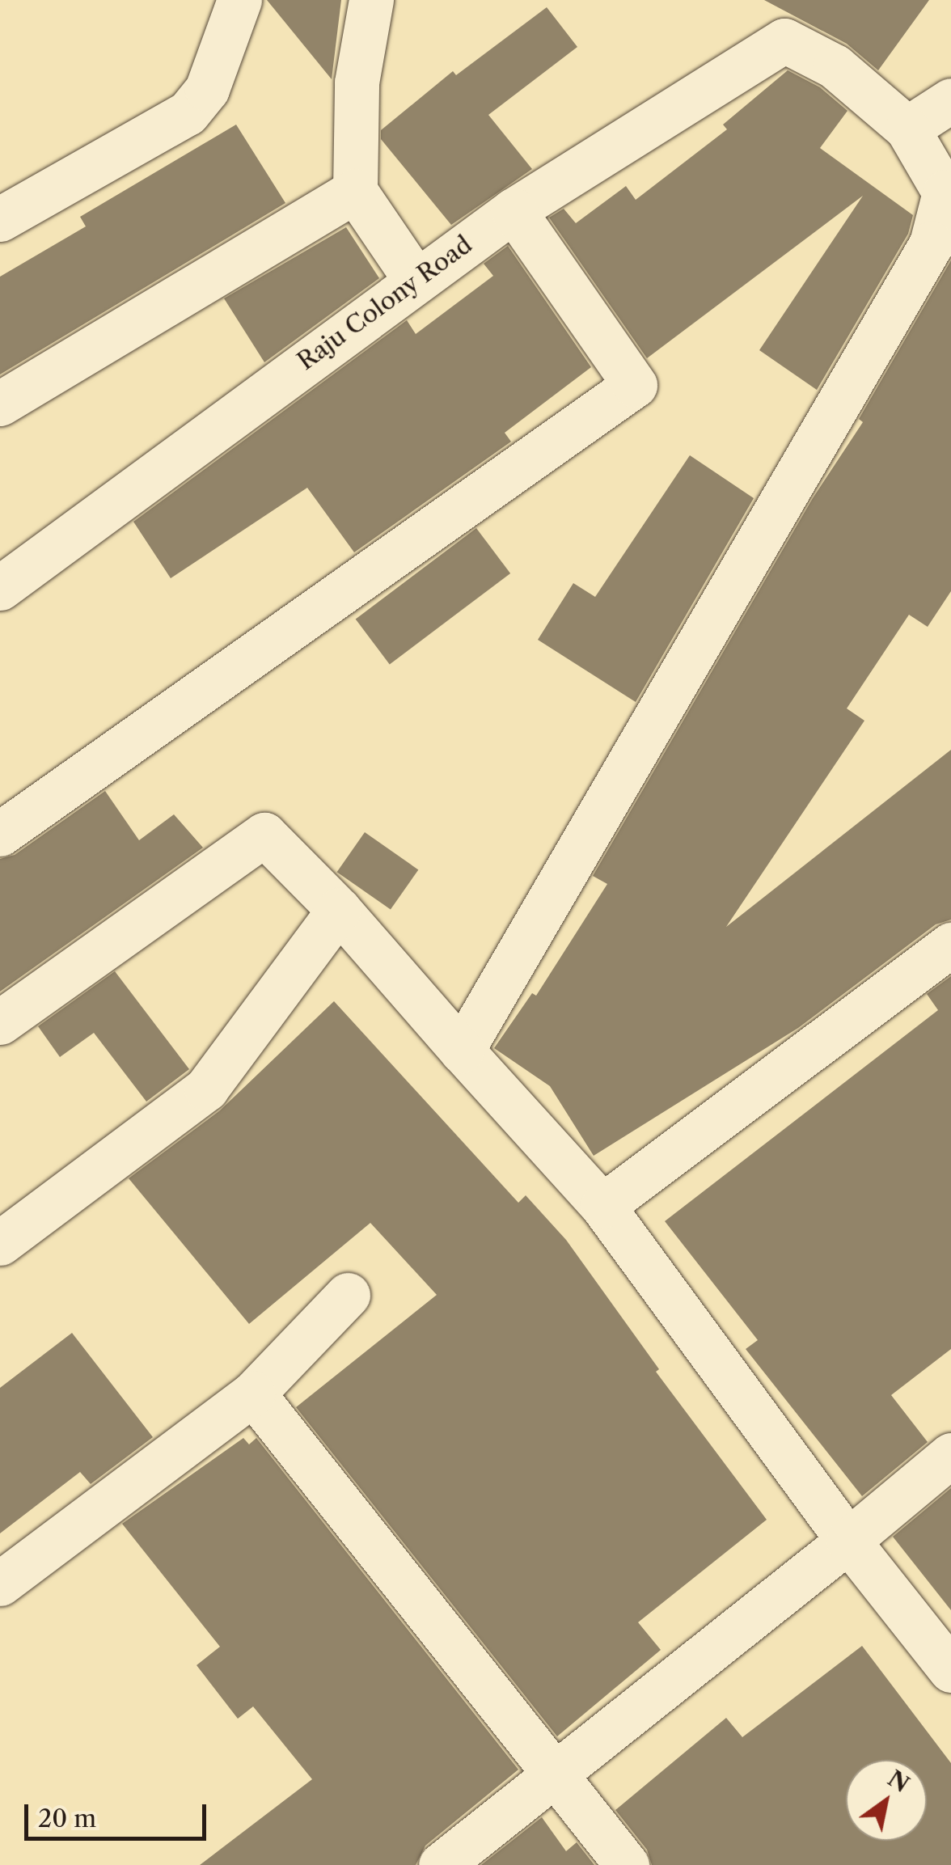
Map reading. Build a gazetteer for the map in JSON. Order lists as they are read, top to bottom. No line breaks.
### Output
{"streets":{"street":["Raju Colony Road"]},"scale_bar":"20 m","north":"top right"}
